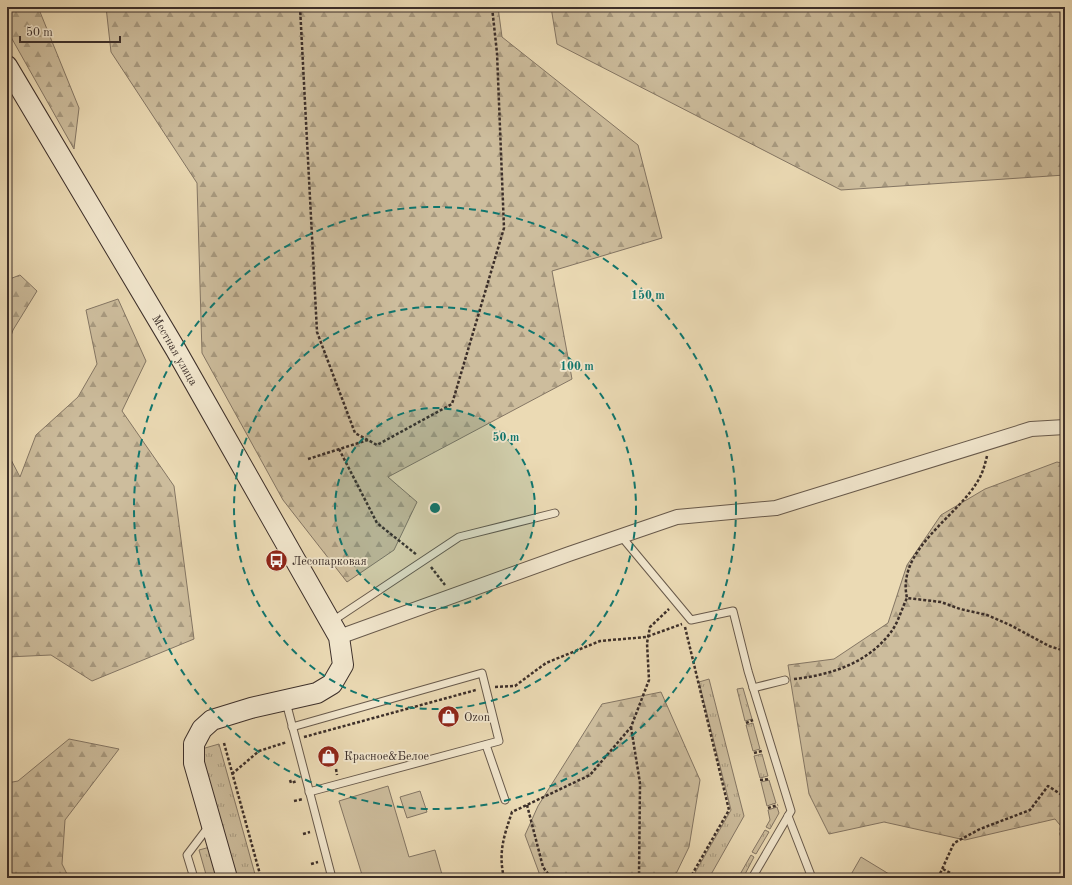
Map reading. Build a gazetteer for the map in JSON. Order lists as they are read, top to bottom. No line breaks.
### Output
{"streets":{"main road":["Местная улица"]},"places":{"bus stop":["Лесопарковая"],"shop":["Ozon","Красное&Белое"]},"scale_bar":"50 m","rings":["150 m","100 m","50 m"]}
